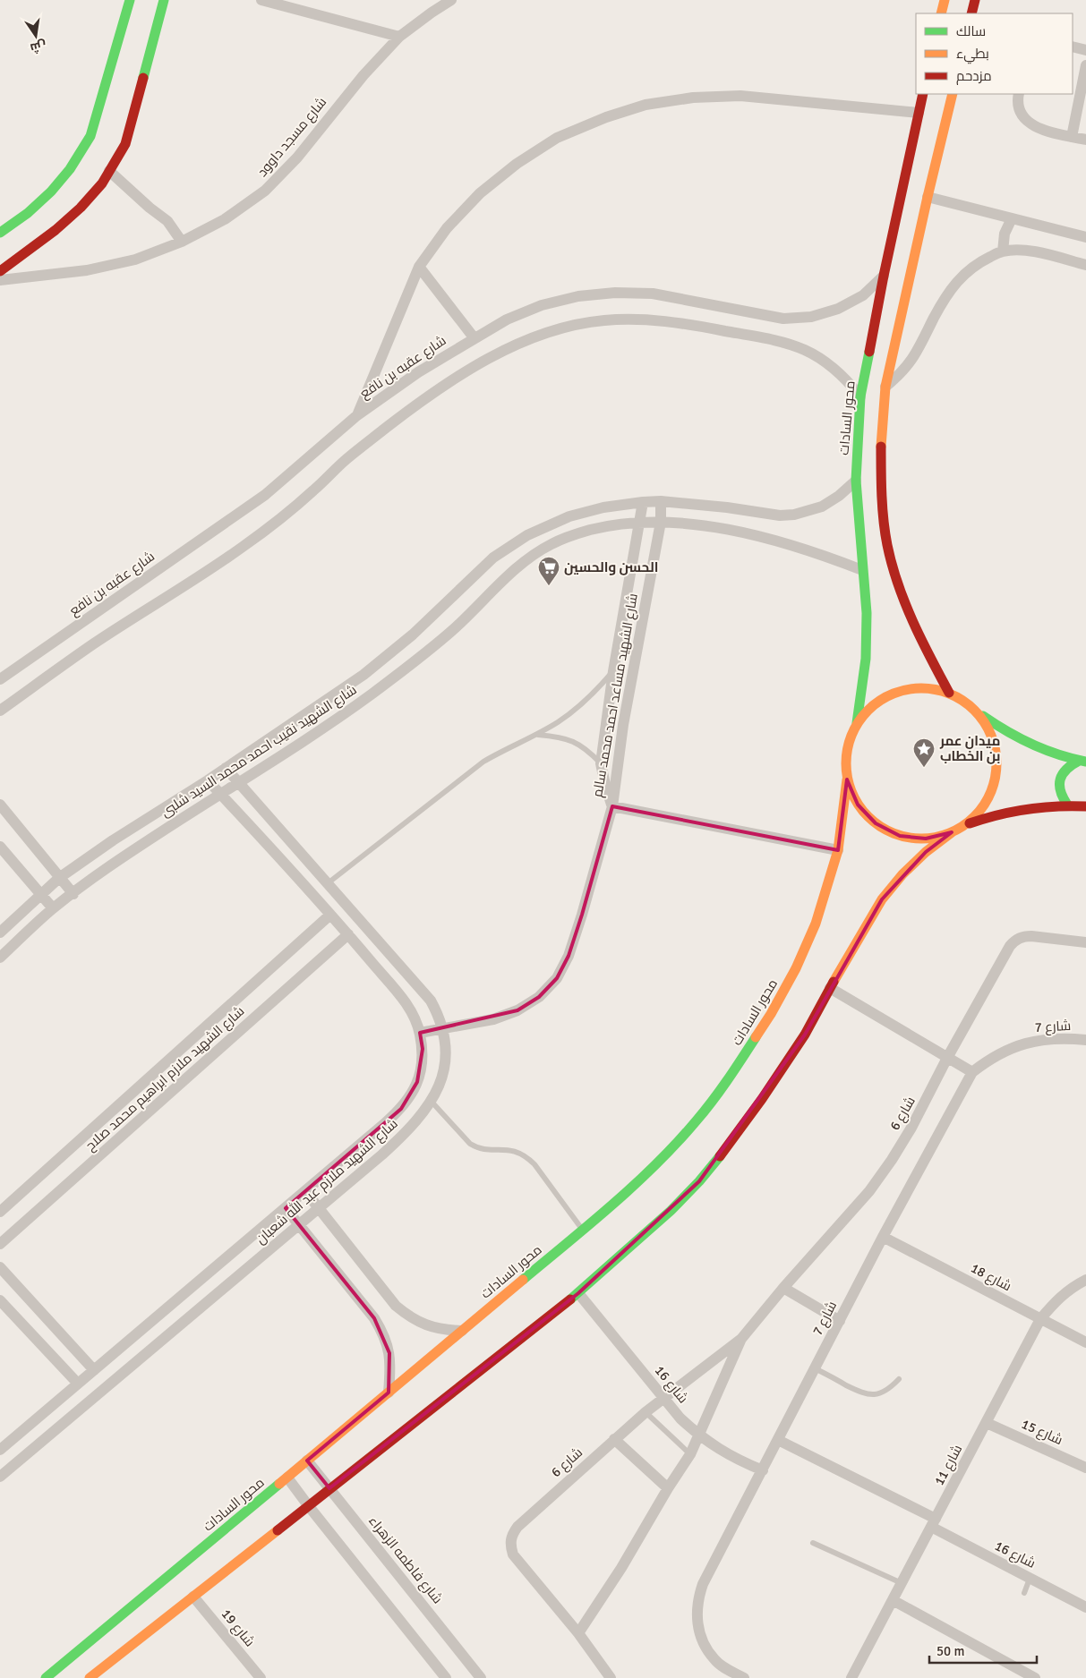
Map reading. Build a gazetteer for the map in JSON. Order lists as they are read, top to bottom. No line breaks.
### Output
{"streets":{"street":["شارع مسجد داوود","شارع عقبه بن نافع","محور السادات","شارع الشهيد مساعد احمد محمد سالم","شارع الشهيد نقيب احمد محمد السيد شلبى","شارع 7","شارع الشهيد ملازم ابراهيم محمد صلاح","شارع 6","شارع الشهيد ملازم عبد الله شعبان","شارع 18","شارع 16","شارع 15","شارع 11","شارع فاطمه الزهراء","شارع 19"]},"crossings":[["شارع عقبه بن نافع","محور السادات"],["محور السادات","شارع الشهيد نقيب احمد محمد السيد شلبى"],["محور السادات","شارع فاطمه الزهراء"],["شارع الشهيد مساعد احمد محمد سالم","شارع الشهيد نقيب احمد محمد السيد شلبى"],["شارع الشهيد نقيب احمد محمد السيد شلبى","شارع الشهيد ملازم عبد الله شعبان"],["شارع 7","شارع 18"],["شارع 7","شارع 16"],["شارع الشهيد ملازم ابراهيم محمد صلاح","شارع الشهيد ملازم عبد الله شعبان"],["شارع 6","شارع 16"],["شارع 18","شارع 11"],["شارع 16","شارع 11"],["شارع 15","شارع 11"]],"places":{"supermarket":["الحسن والحسين"],"place":["ميدان عمر بن الخطاب"]},"legend":["سالك","بطيء","مزدحم"],"scale_bar":"50 m","north":"bottom"}
